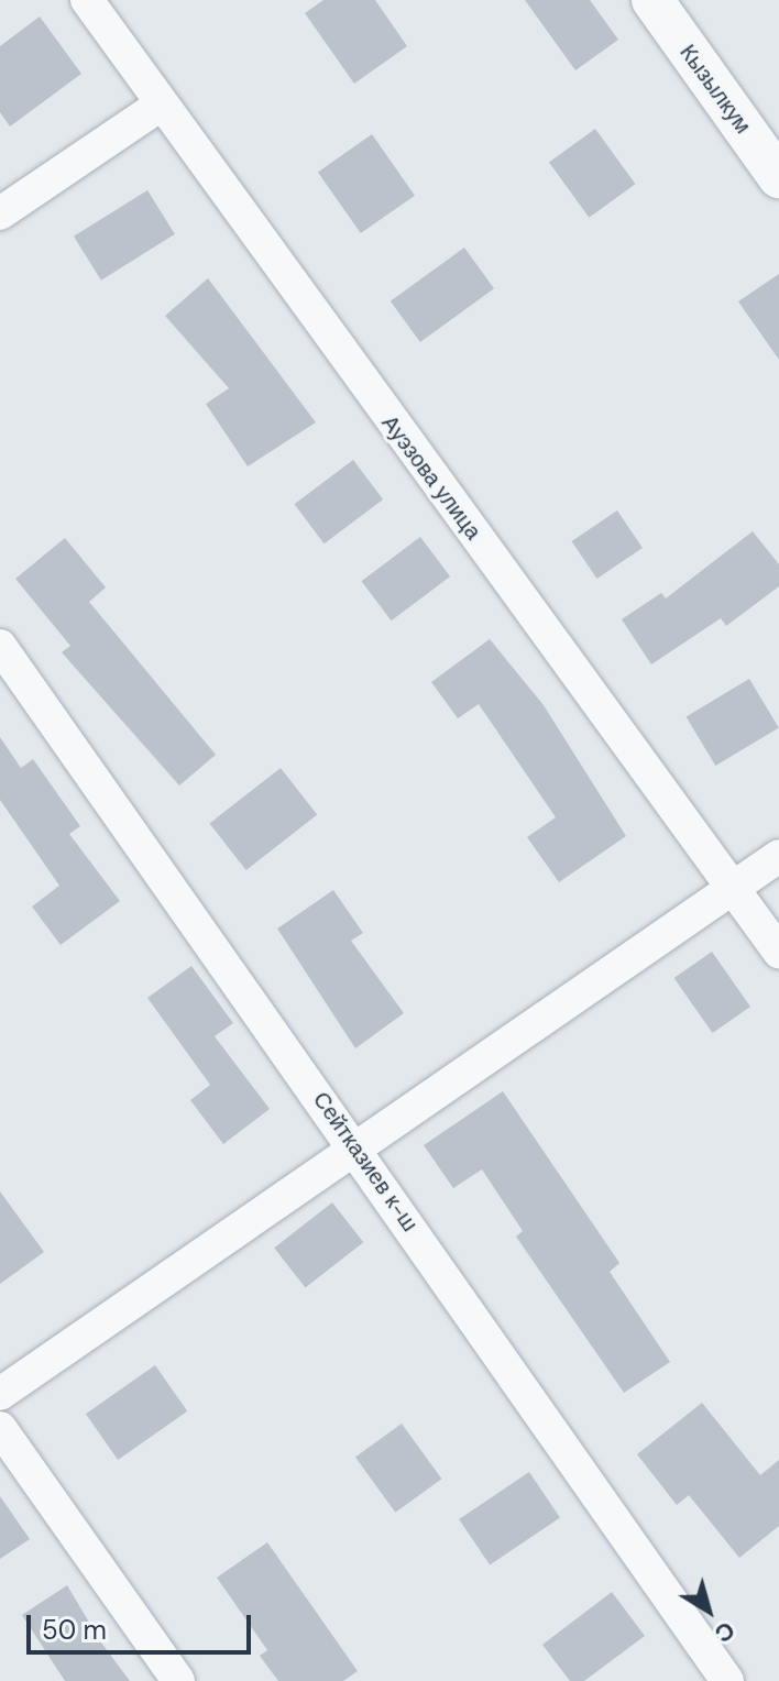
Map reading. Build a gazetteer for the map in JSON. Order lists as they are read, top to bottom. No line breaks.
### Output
{"streets":{"street":["Кызылкум","Ауэзова улица","Сейтказиев к-ш"]},"scale_bar":"50 m","north":"bottom right"}
